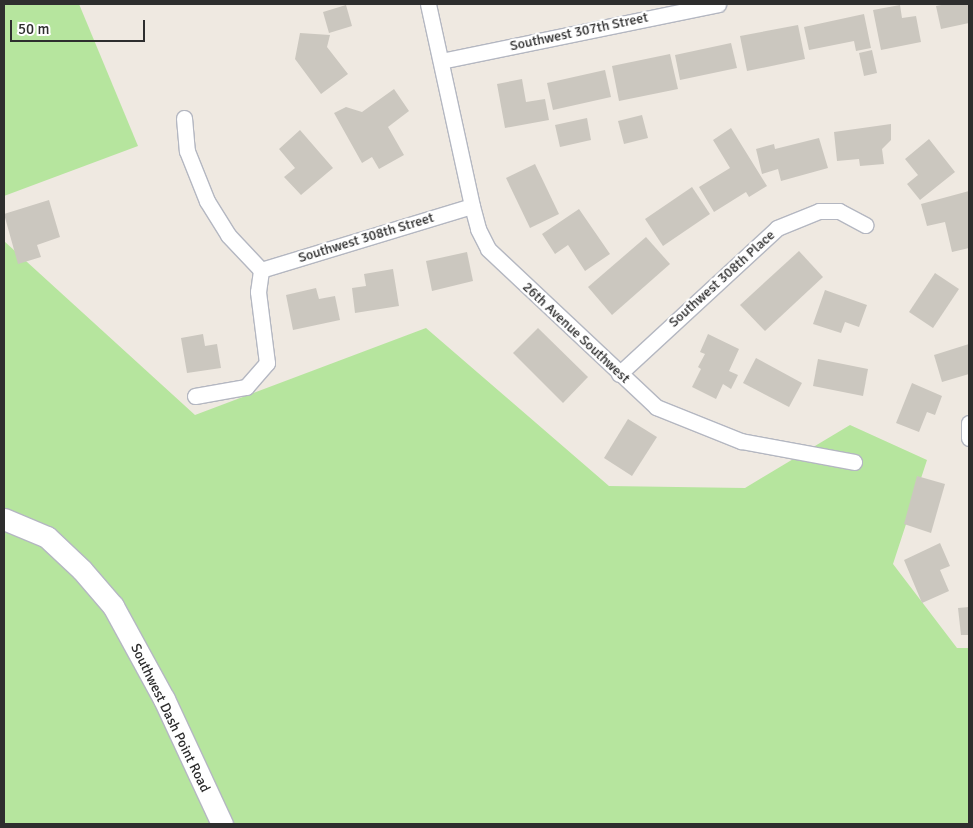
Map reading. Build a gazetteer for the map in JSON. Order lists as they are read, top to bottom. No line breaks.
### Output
{"streets":{"main road":["Southwest Dash Point Road"],"street":["Southwest 307th Street","Southwest 308th Street","Southwest 308th Place","26th Avenue Southwest"]},"crossings":[["Southwest 307th Street","26th Avenue Southwest"],["Southwest 308th Street","26th Avenue Southwest"],["Southwest 308th Place","26th Avenue Southwest"]],"scale_bar":"50 m"}
